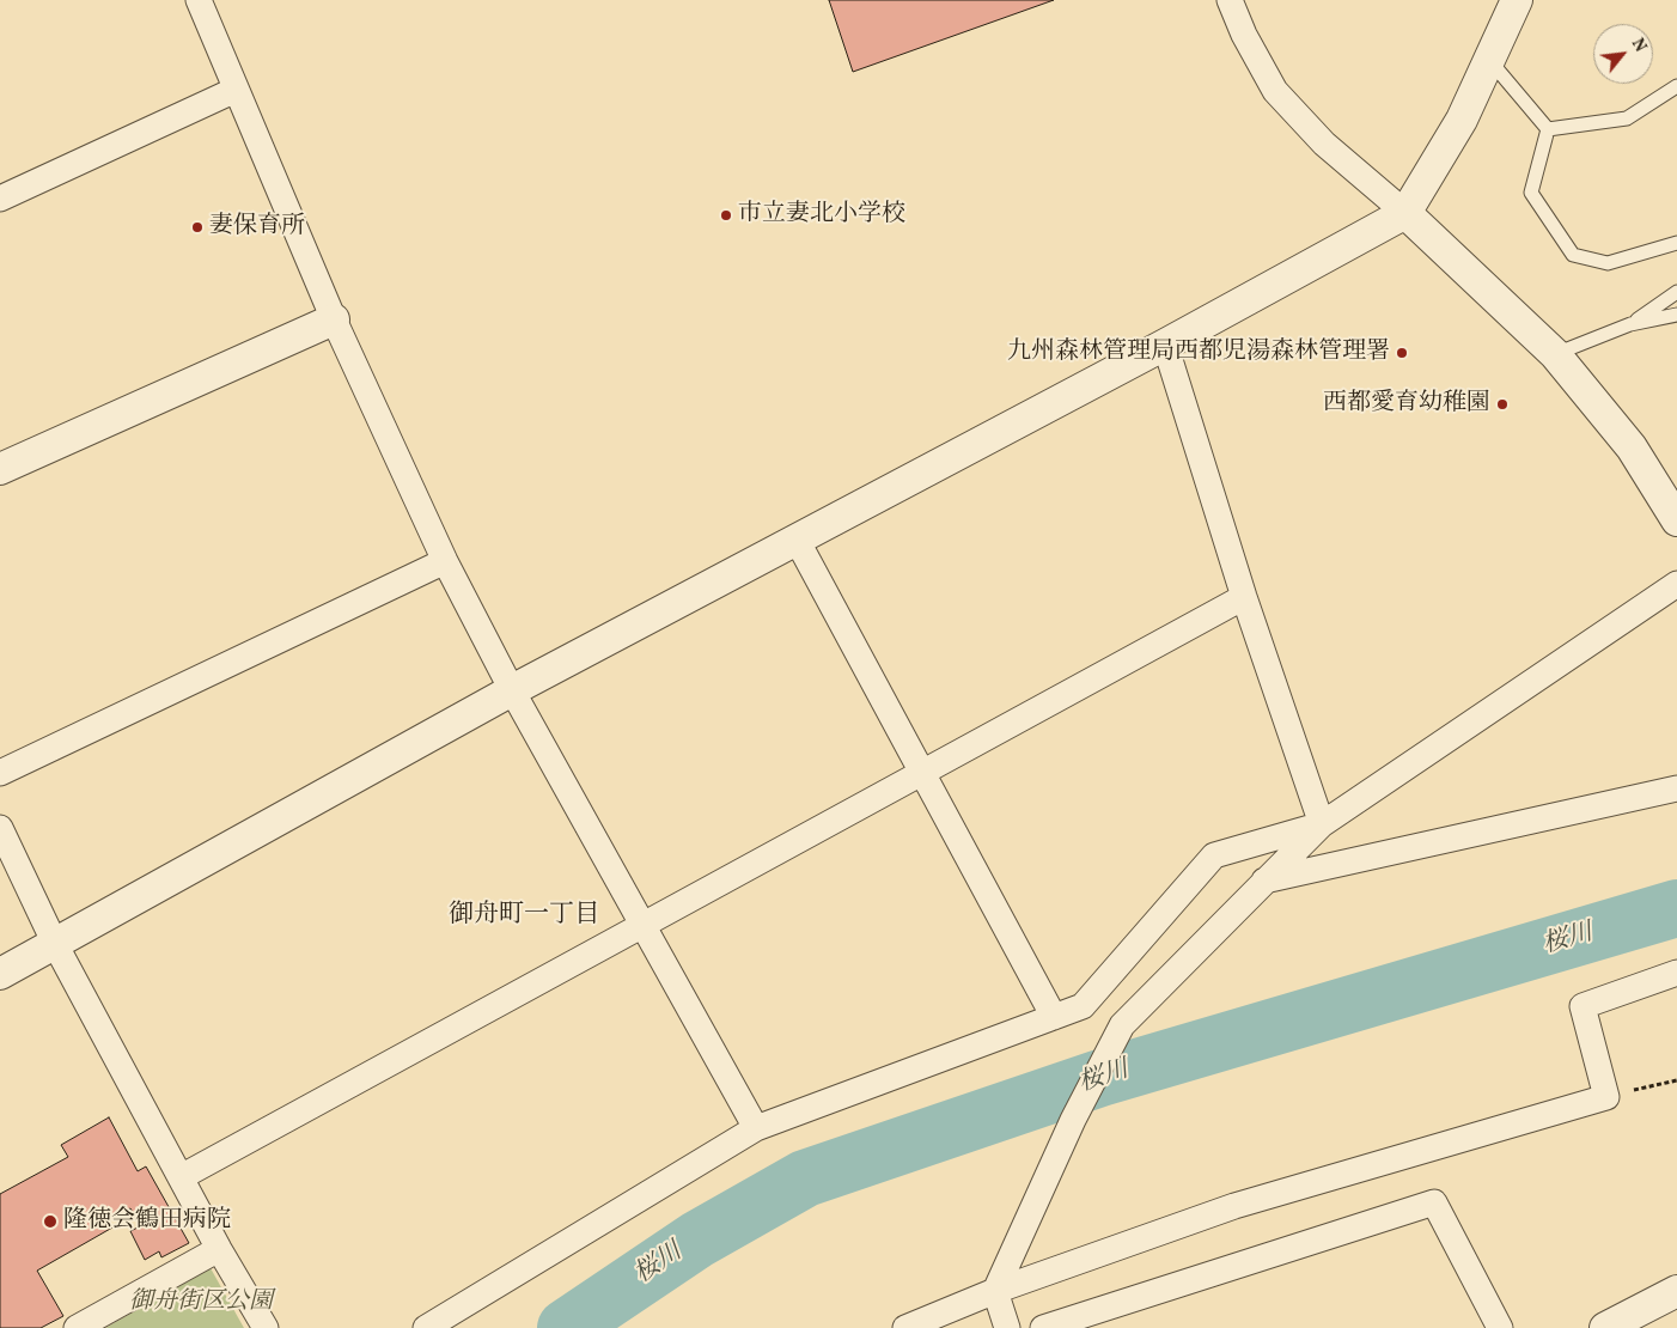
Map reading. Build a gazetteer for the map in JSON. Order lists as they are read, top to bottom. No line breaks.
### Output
{"districts":["御舟町一丁目"],"water":["桜川"],"parks":["御舟街区公園"],"places":["市立妻北小学校","妻保育所","九州森林管理局西都児湯森林管理署","西都愛育幼稚園","隆徳会鶴田病院"],"north":"top right"}
